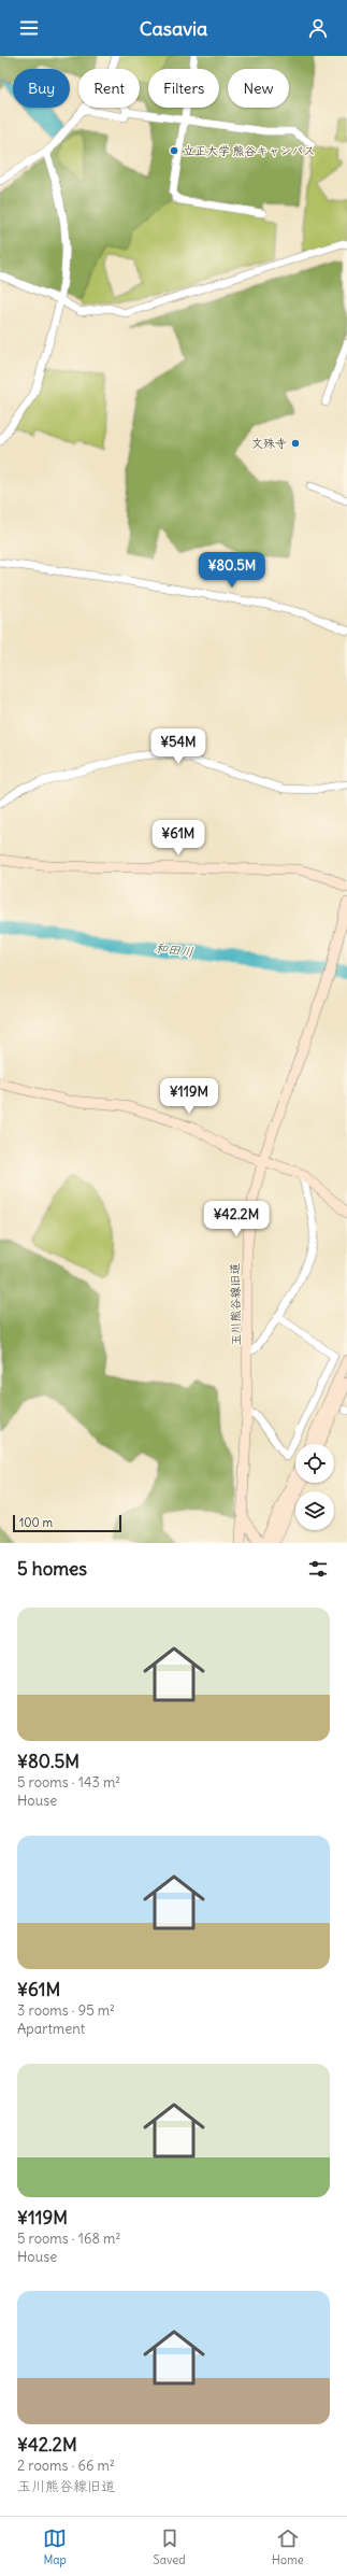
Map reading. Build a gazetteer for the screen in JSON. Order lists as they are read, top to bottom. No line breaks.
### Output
{"streets":{"street":["玉川熊谷線旧道"]},"water":["和田川"],"places":["立正大学 熊谷キャンパス","文殊寺"],"scale_bar":"100 m","page":{"header":"Casavia","chip":["Buy","Rent","Filters","New"],"price":["¥80.5M","¥54M","¥61M","¥119M","¥42.2M"],"scale":"100 m","heading":"5 homes","list":[{"name":"¥80.5M","note":"5 rooms · 143 m² · House"},{"name":"¥61M","note":"3 rooms · 95 m² · Apartment"},{"name":"¥119M","note":"5 rooms · 168 m² · House"},{"name":"¥42.2M","note":"2 rooms · 66 m² · 玉川熊谷線旧道"}],"tabs":["Map","Saved","Home"]}}
